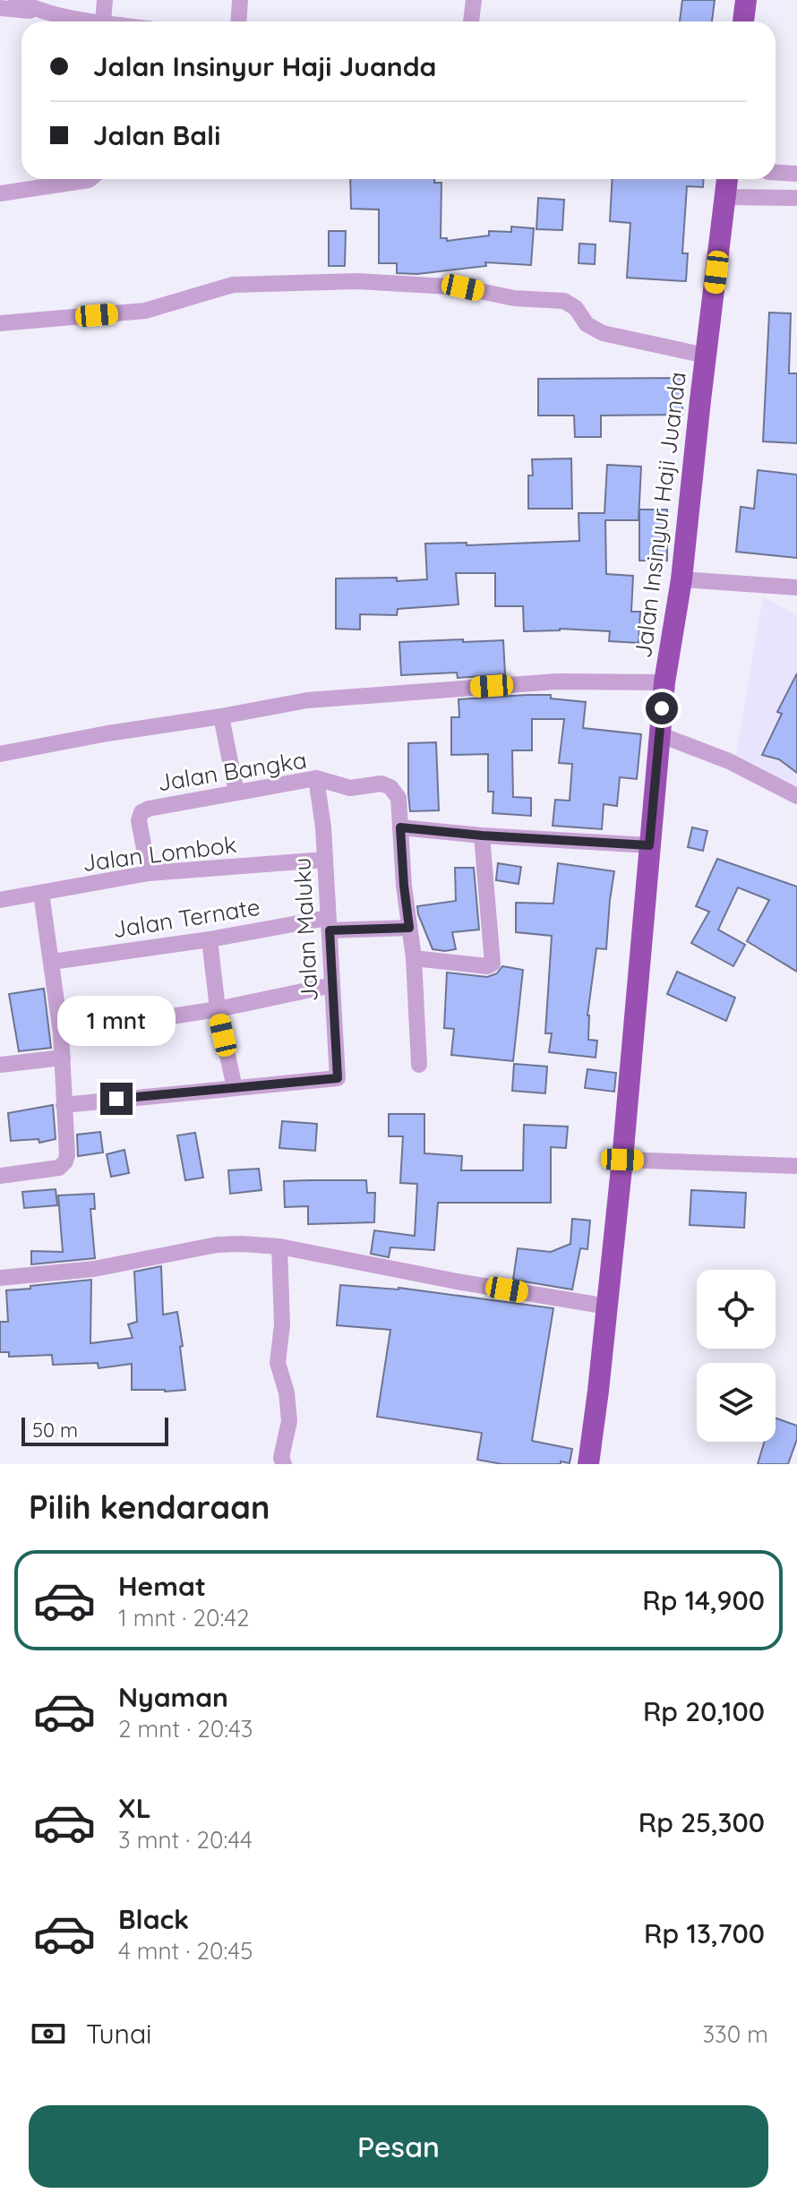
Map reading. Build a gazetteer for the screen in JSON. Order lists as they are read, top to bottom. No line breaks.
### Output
{"streets":{"highway":["Jalan Insinyur Haji Juanda"],"street":["Jalan Bangka","Jalan Lombok","Jalan Ternate","Jalan Maluku"]},"crossings":[["Jalan Bangka","Jalan Lombok"],["Jalan Bangka","Jalan Maluku"],["Jalan Lombok","Jalan Maluku"],["Jalan Ternate","Jalan Maluku"]],"scale_bar":"50 m","page":{"banner":["Jalan Insinyur Haji Juanda","Jalan Bali"],"bubble":"1 mnt","scale":"50 m","heading":"Pilih kendaraan","list":[{"name":"Hemat","note":"1 mnt · 20:42","value":"Rp 14,900"},{"name":"Nyaman","note":"2 mnt · 20:43","value":"Rp 20,100"},{"name":"XL","note":"3 mnt · 20:44","value":"Rp 25,300"},{"name":"Black","note":"4 mnt · 20:45","value":"Rp 13,700"}],"pay":["Tunai","330 m"],"buttons":"Pesan"}}
